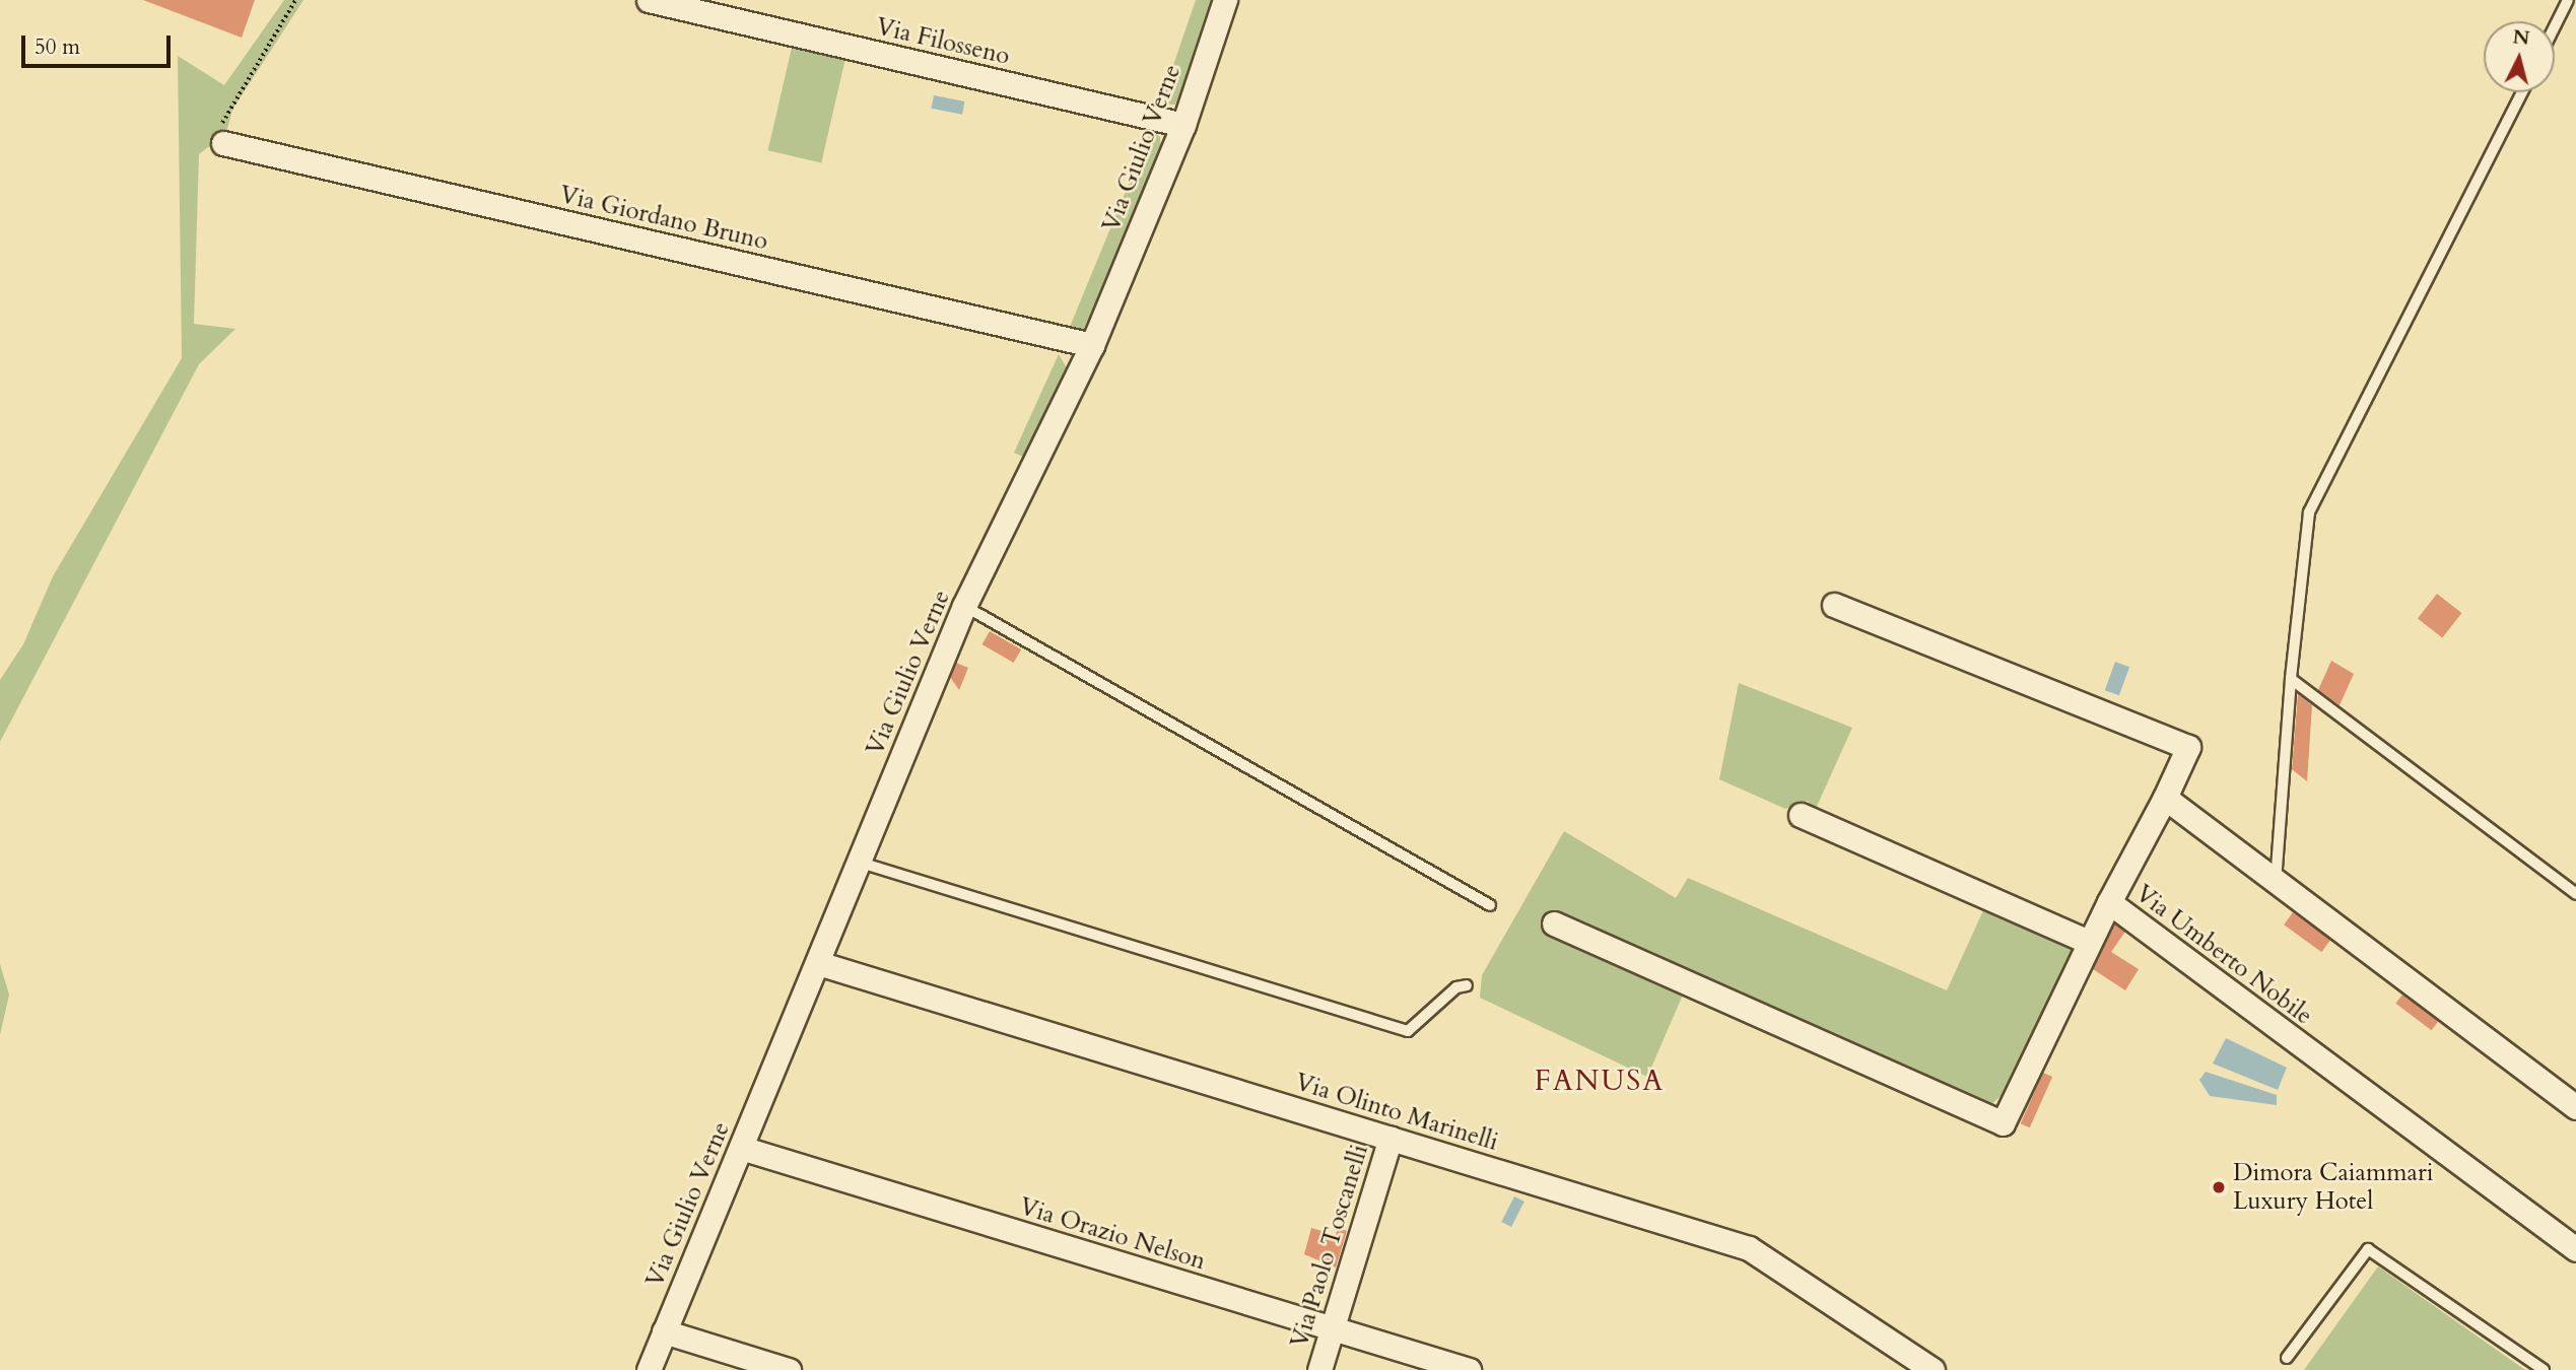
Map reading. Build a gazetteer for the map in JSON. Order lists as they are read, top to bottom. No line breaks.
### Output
{"streets":{"street":["Via Filosseno","Via Giulio Verne","Via Giordano Bruno","Via Umberto Nobile","Via Olinto Marinelli","Via Orazio Nelson","Via Paolo Toscanelli"]},"crossings":[["Via Filosseno","Via Giulio Verne"],["Via Giulio Verne","Via Giordano Bruno"],["Via Giulio Verne","Via Olinto Marinelli"],["Via Giulio Verne","Via Orazio Nelson"],["Via Olinto Marinelli","Via Paolo Toscanelli"],["Via Orazio Nelson","Via Paolo Toscanelli"]],"districts":["FANUSA"],"places":["Dimora Caiammari Luxury Hotel"],"scale_bar":"50 m","north":"top"}
